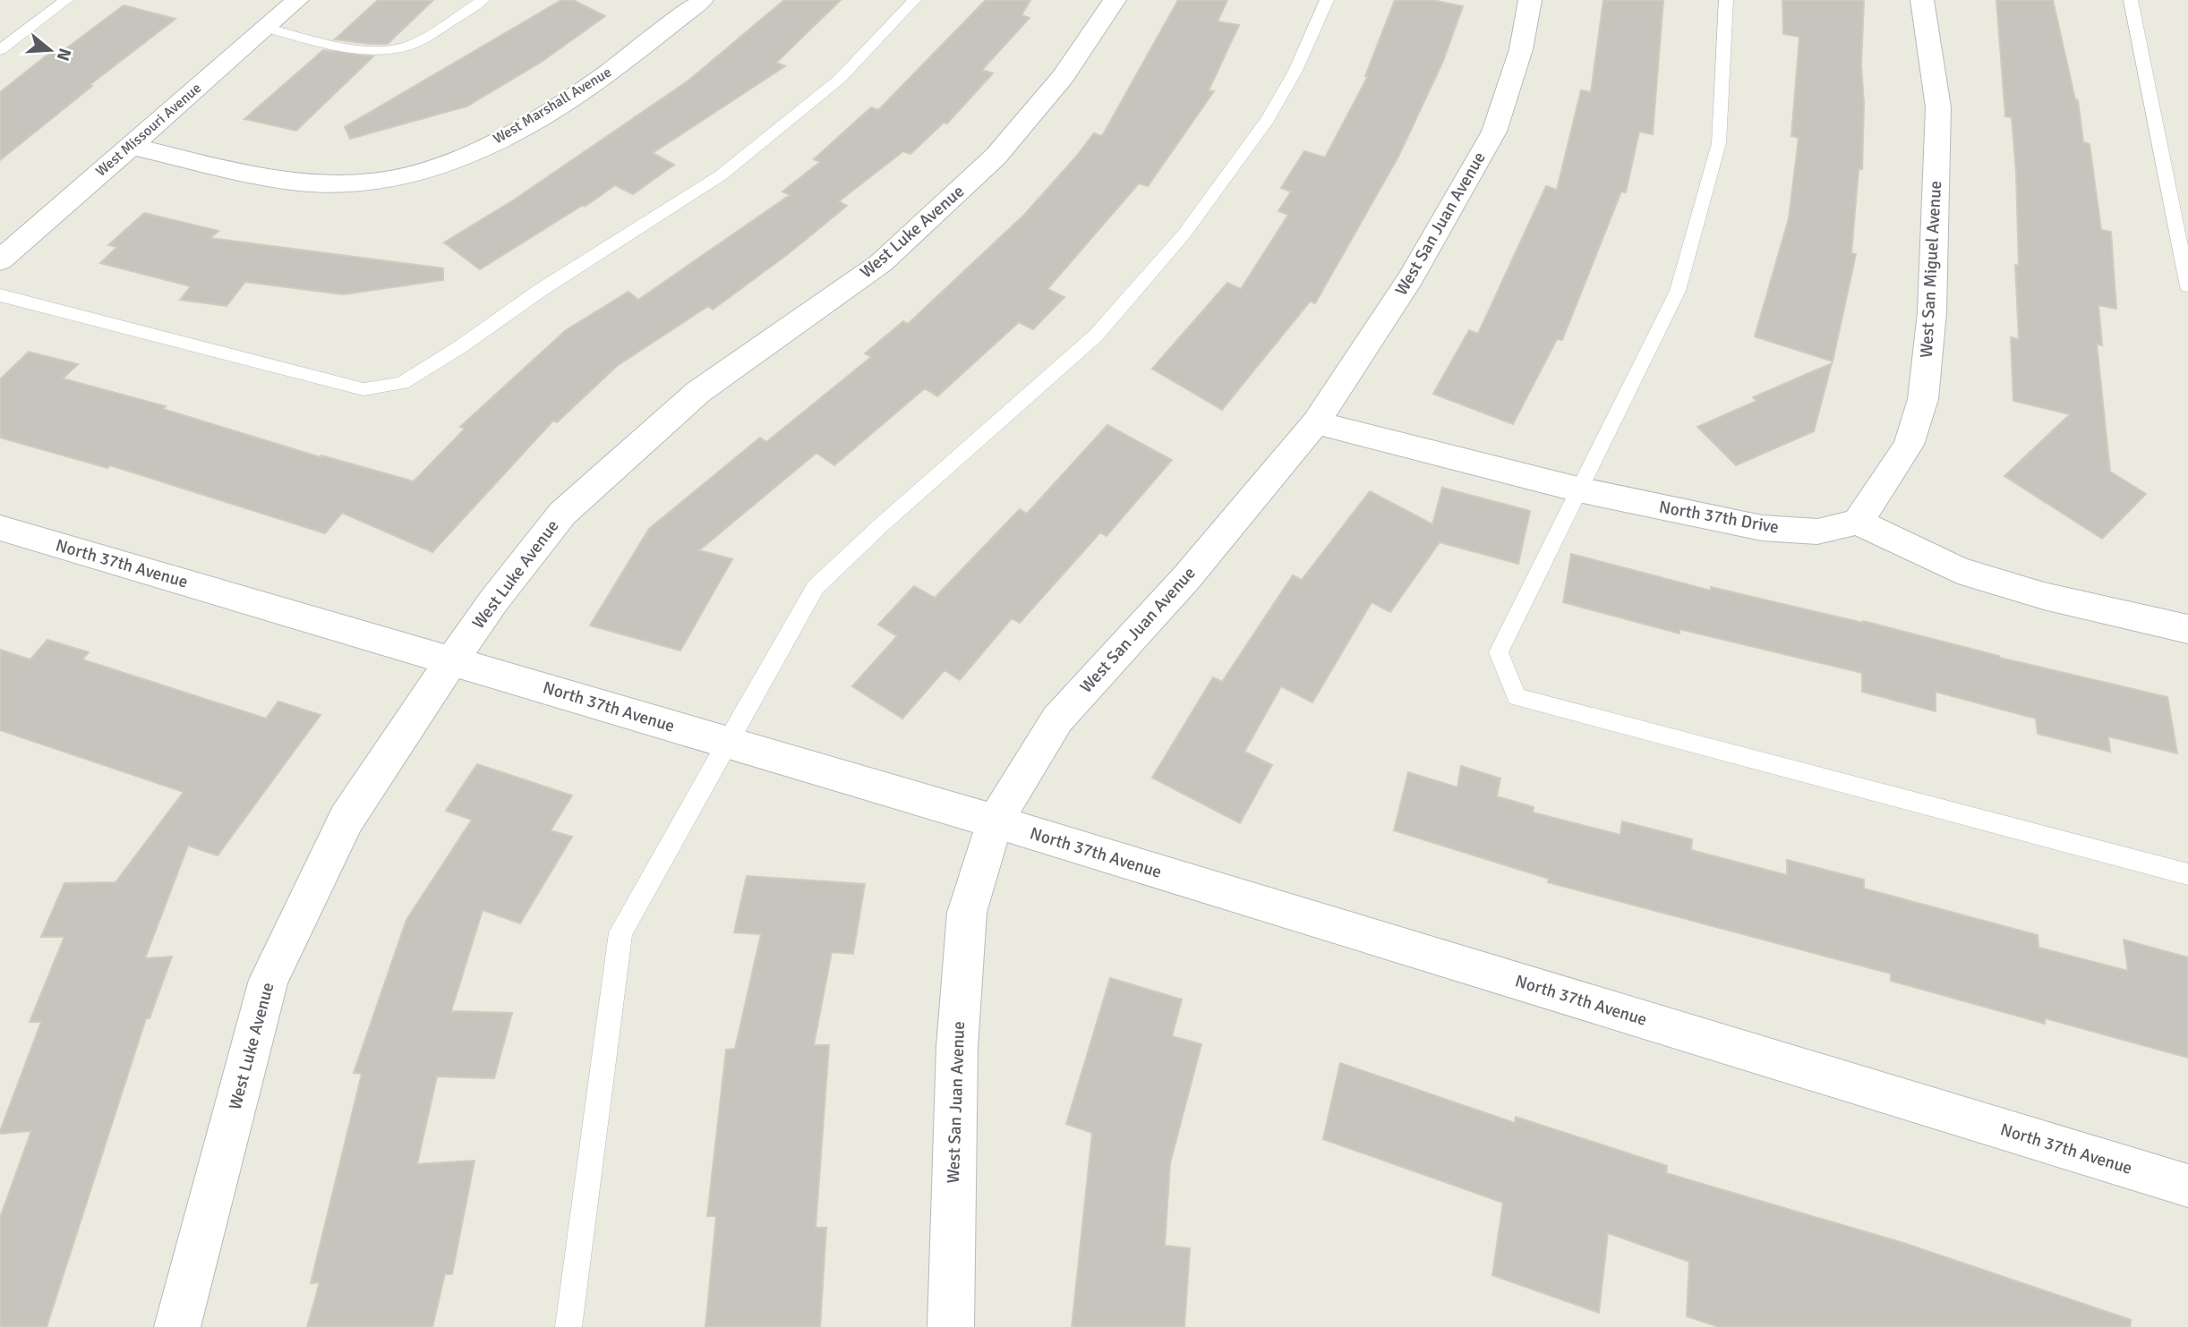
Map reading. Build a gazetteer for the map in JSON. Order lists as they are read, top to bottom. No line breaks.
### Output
{"streets":{"street":["West Marshall Avenue","West Missouri Avenue","West San Juan Avenue","West Luke Avenue","West San Miguel Avenue","North 37th Drive","North 37th Avenue"]},"crossings":[["West Marshall Avenue","West Missouri Avenue"],["West San Juan Avenue","North 37th Drive"],["West San Juan Avenue","North 37th Avenue"],["West Luke Avenue","North 37th Avenue"],["West San Miguel Avenue","North 37th Drive"]],"north":"right"}
